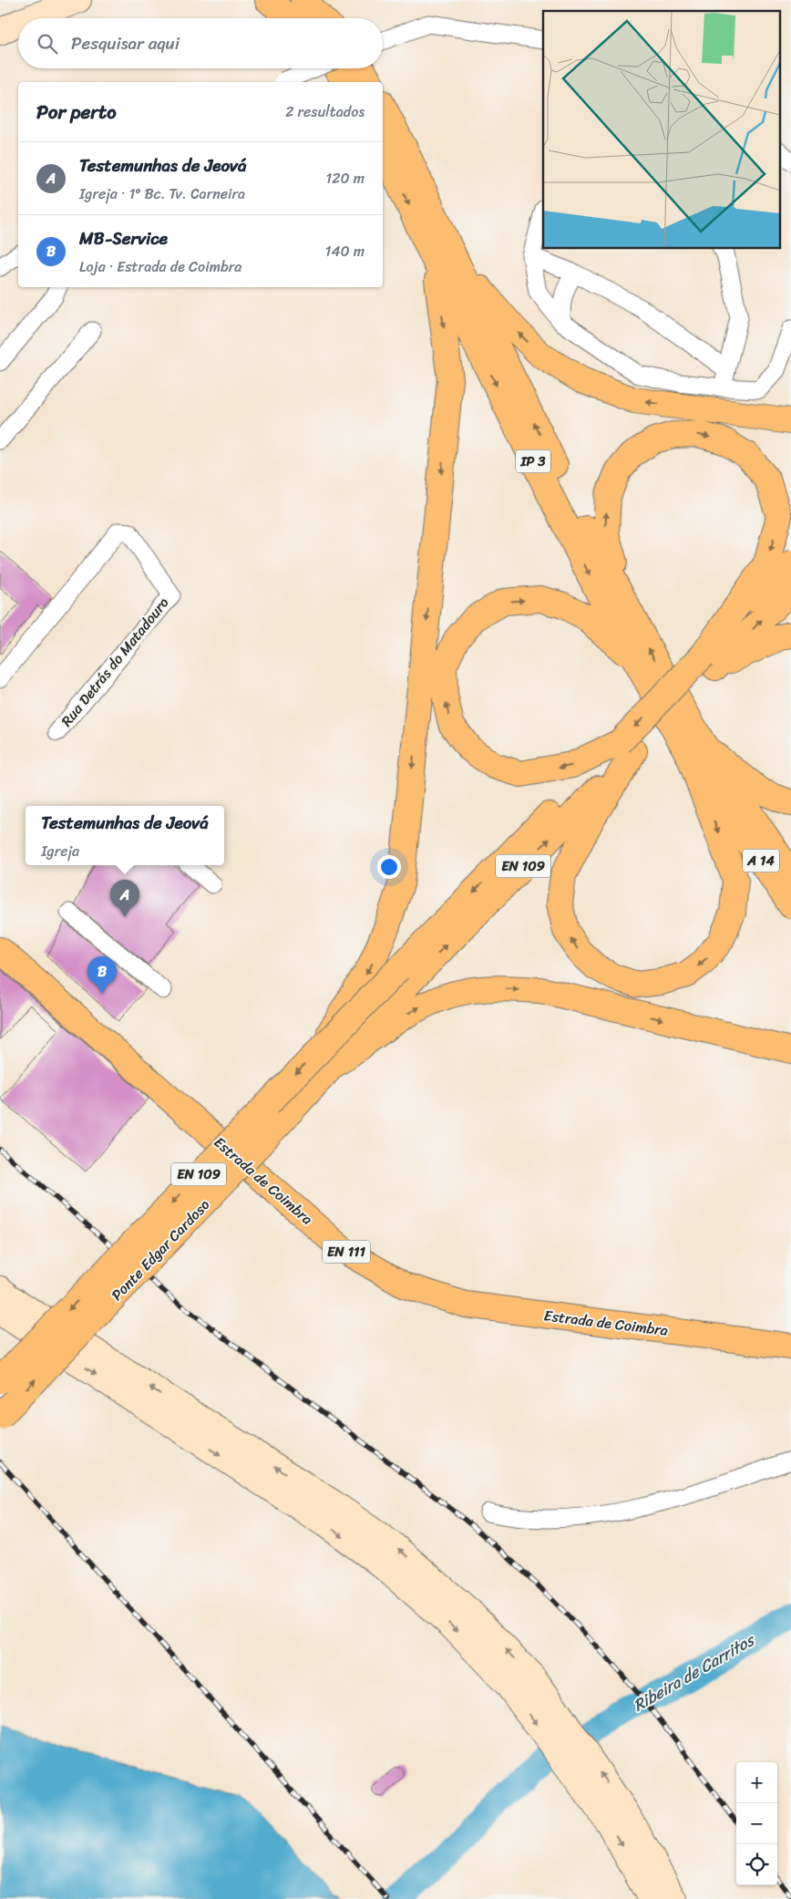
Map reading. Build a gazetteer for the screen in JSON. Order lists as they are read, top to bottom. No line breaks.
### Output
{"streets":{"main road":["IP 3","A 14","EN 109","Estrada de Coimbra","Ponte Edgar Cardoso","EN 111"],"street":["Rua Detrás do Matadouro"]},"crossings":[["IP 3","A 14"],["EN 109","Ponte Edgar Cardoso"]],"water":["Ribeira de Carritos"],"page":{"search":"Pesquisar aqui","heading":["Por perto","2 resultados"],"list":[{"mark":"A","name":"Testemunhas de Jeová","note":"Igreja · 1º Bc. Tv. Carneira","value":"120 m"},{"mark":"B","name":"MB-Service","note":"Loja · Estrada de Coimbra","value":"140 m"}],"popup":["Testemunhas de Jeová","Igreja"],"pins":["A","B"],"map_buttons":["+","−"]}}
